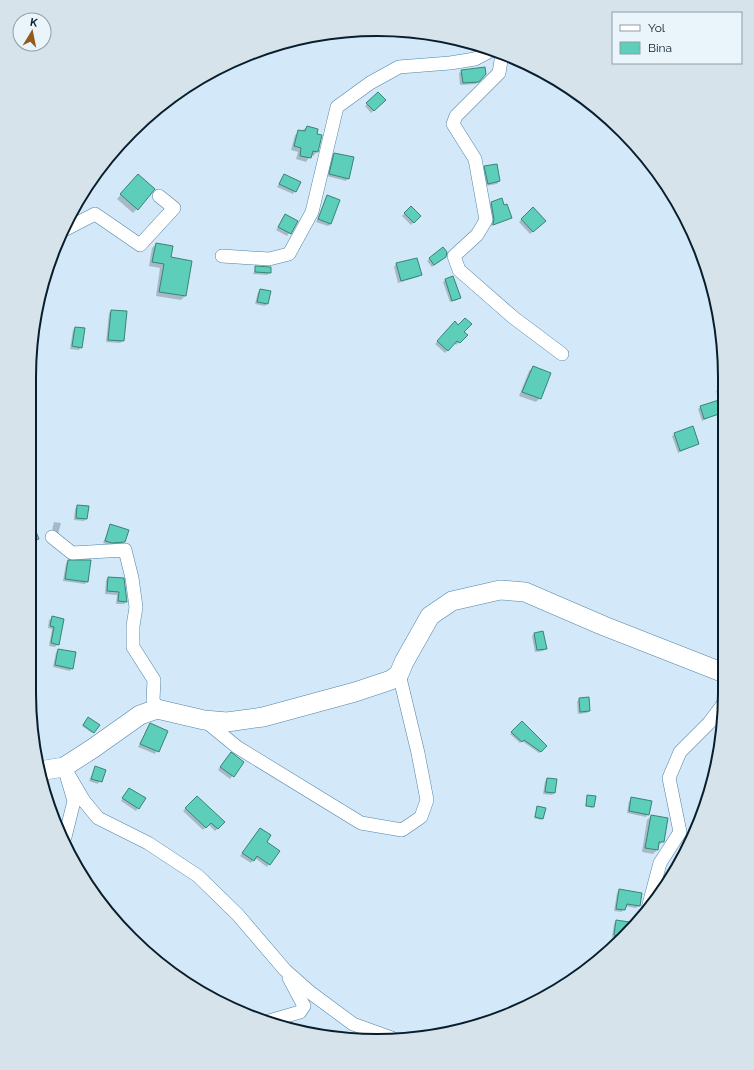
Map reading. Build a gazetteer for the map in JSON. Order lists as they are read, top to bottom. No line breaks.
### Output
{"legend":["Yol","Bina"],"north":"top"}
